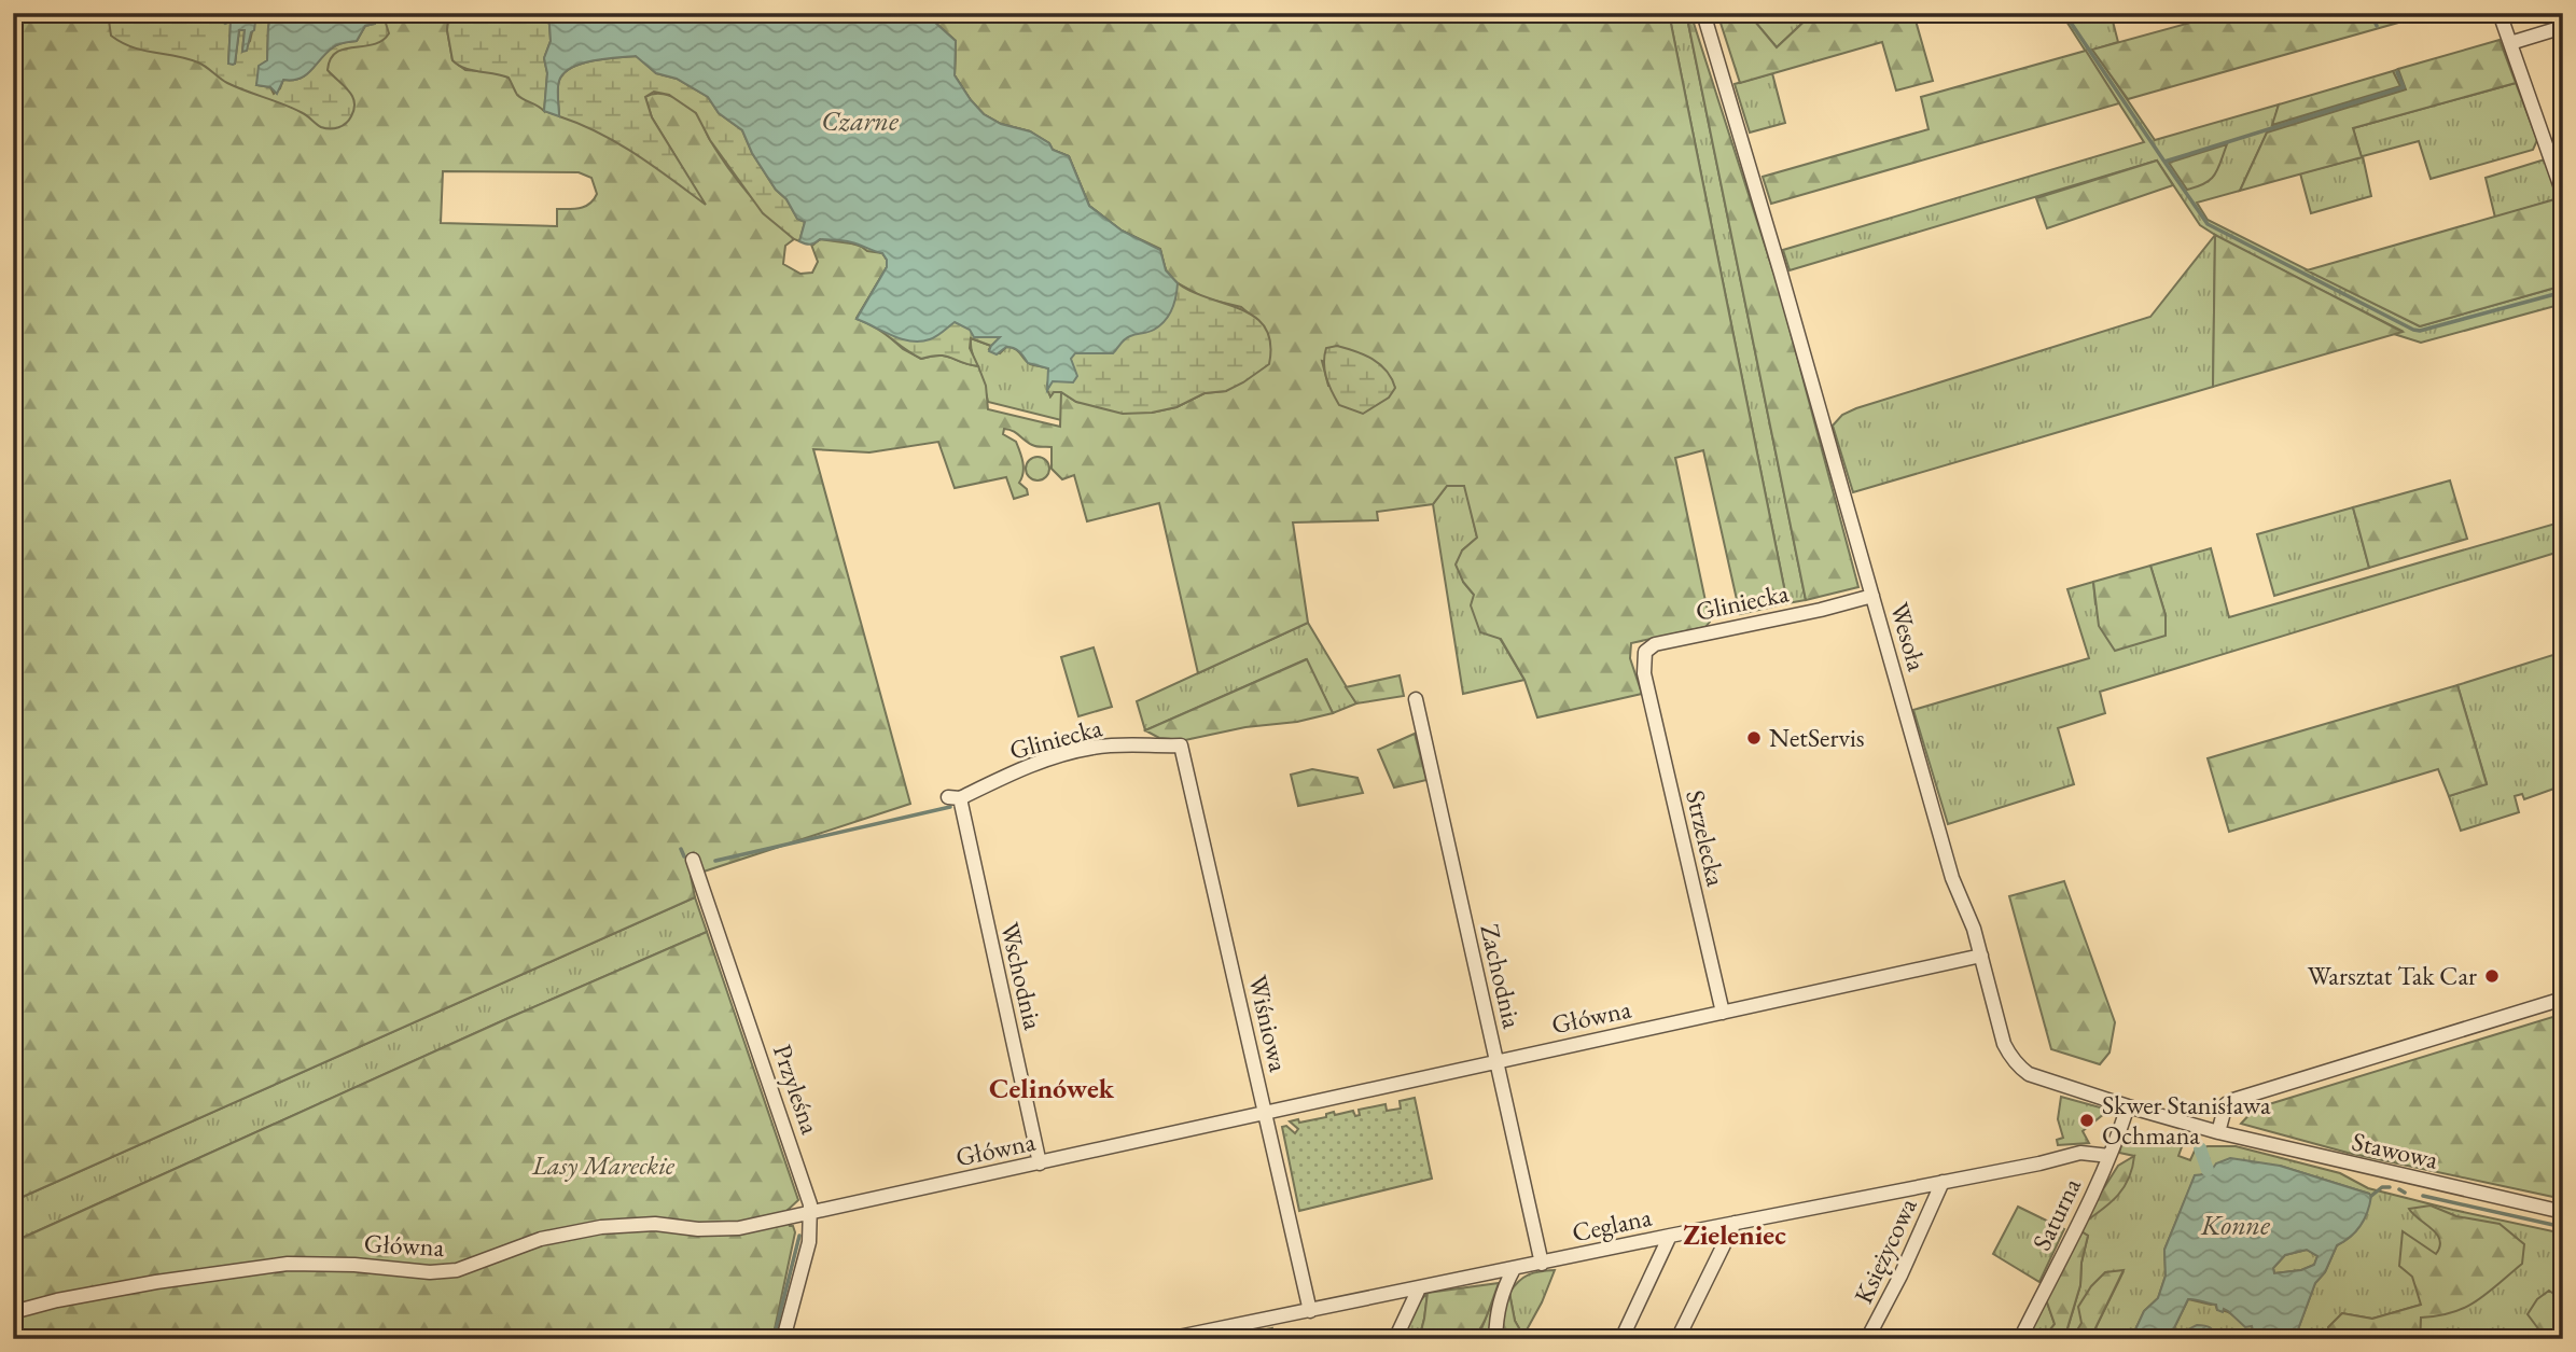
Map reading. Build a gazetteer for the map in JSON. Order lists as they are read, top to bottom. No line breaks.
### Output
{"streets":{"street":["Gliniecka","Wesoła","Strzelecka","Wschodnia","Zachodnia","Główna","Wiśniowa","Przyleśna","Stawowa","Saturna","Ceglana","Księżycowa"]},"crossings":[["Gliniecka","Wesoła"],["Gliniecka","Strzelecka"],["Gliniecka","Wschodnia"],["Gliniecka","Wiśniowa"],["Wesoła","Główna"],["Wesoła","Stawowa"],["Wesoła","Saturna"],["Strzelecka","Główna"],["Wschodnia","Główna"],["Zachodnia","Główna"],["Zachodnia","Ceglana"],["Główna","Wiśniowa"],["Główna","Przyleśna"],["Wiśniowa","Ceglana"],["Saturna","Ceglana"],["Ceglana","Księżycowa"]],"districts":["Celinówek","Zieleniec"],"water":["Czarne","Konne"],"parks":["Lasy Mareckie"],"places":["NetServis","Warsztat Tak Car","Skwer Stanisława Ochmana"]}
